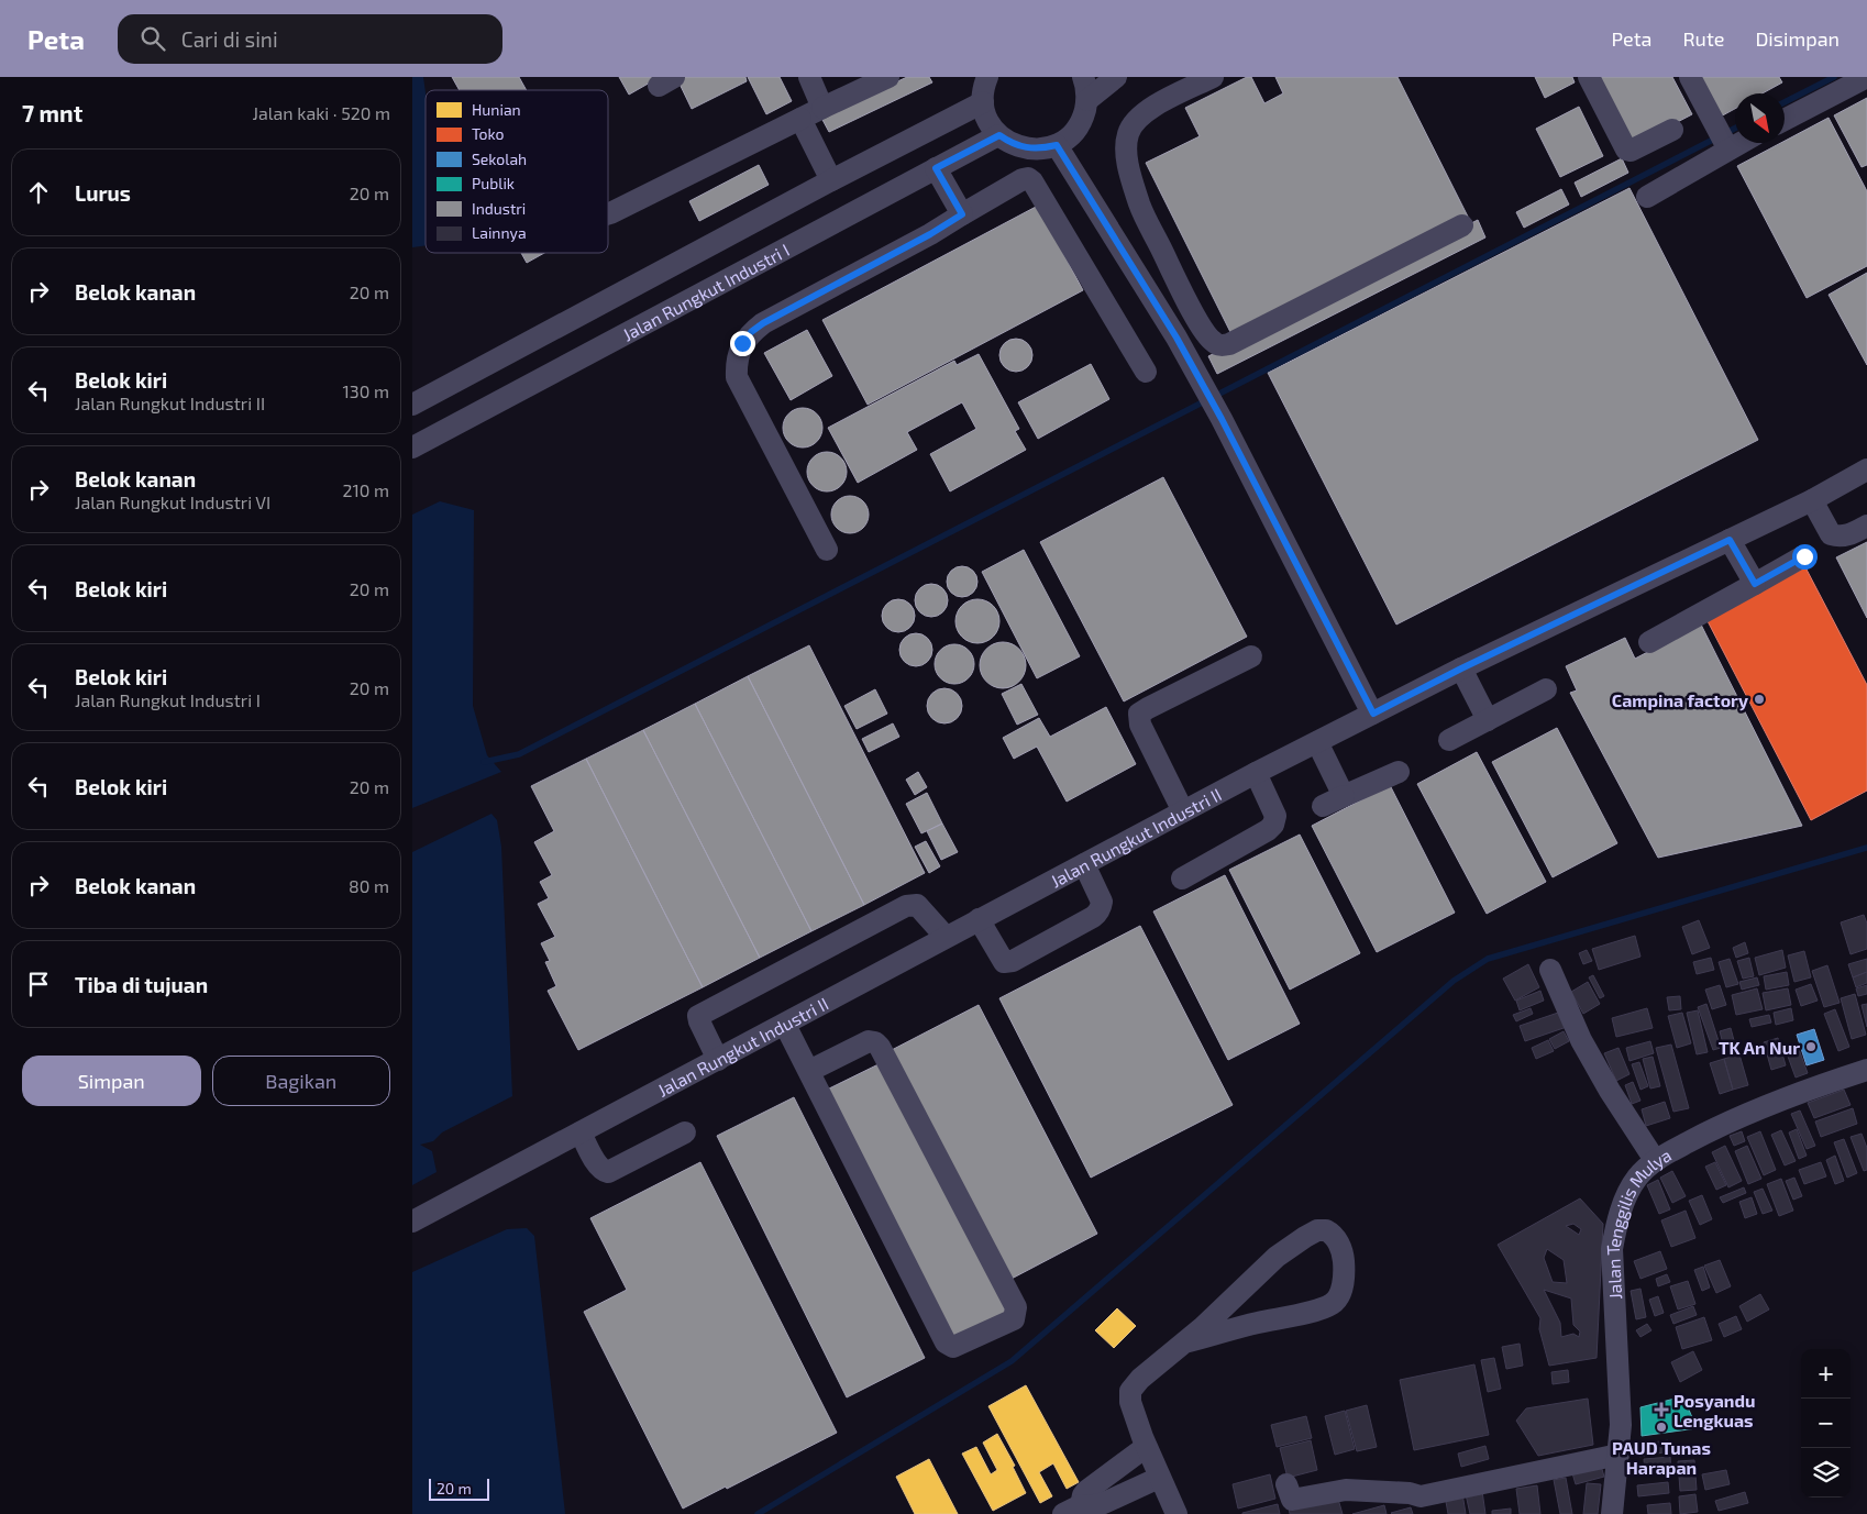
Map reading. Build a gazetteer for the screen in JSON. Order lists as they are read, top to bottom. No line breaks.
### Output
{"streets":{"street":["Jalan Rungkut Industri I","Jalan Rungkut Industri II","Jalan Tenggilis Mulya"]},"places":{"other":["Campina factory","TK An Nur","PAUD Tunas Harapan"],"health":["Posyandu Lengkuas"]},"legend":["Hunian","Toko","Sekolah","Publik","Industri","Lainnya"],"scale_bar":"20 m","north":"bottom right","page":{"header":"Peta","search":"Cari di sini","nav":["Peta","Rute","Disimpan"],"heading":["7 mnt","Jalan kaki · 520 m"],"list":[["Lurus","20 m"],["Belok kanan","20 m"],["Belok kiri","Jalan Rungkut Industri II","130 m"],["Belok kanan","Jalan Rungkut Industri VI","210 m"],["Belok kiri","20 m"],["Belok kiri","Jalan Rungkut Industri I","20 m"],["Belok kiri","20 m"],["Belok kanan","80 m"],"Tiba di tujuan"],"buttons":["Simpan","Bagikan"],"map_buttons":["+","−"],"scale":"20 m"}}
